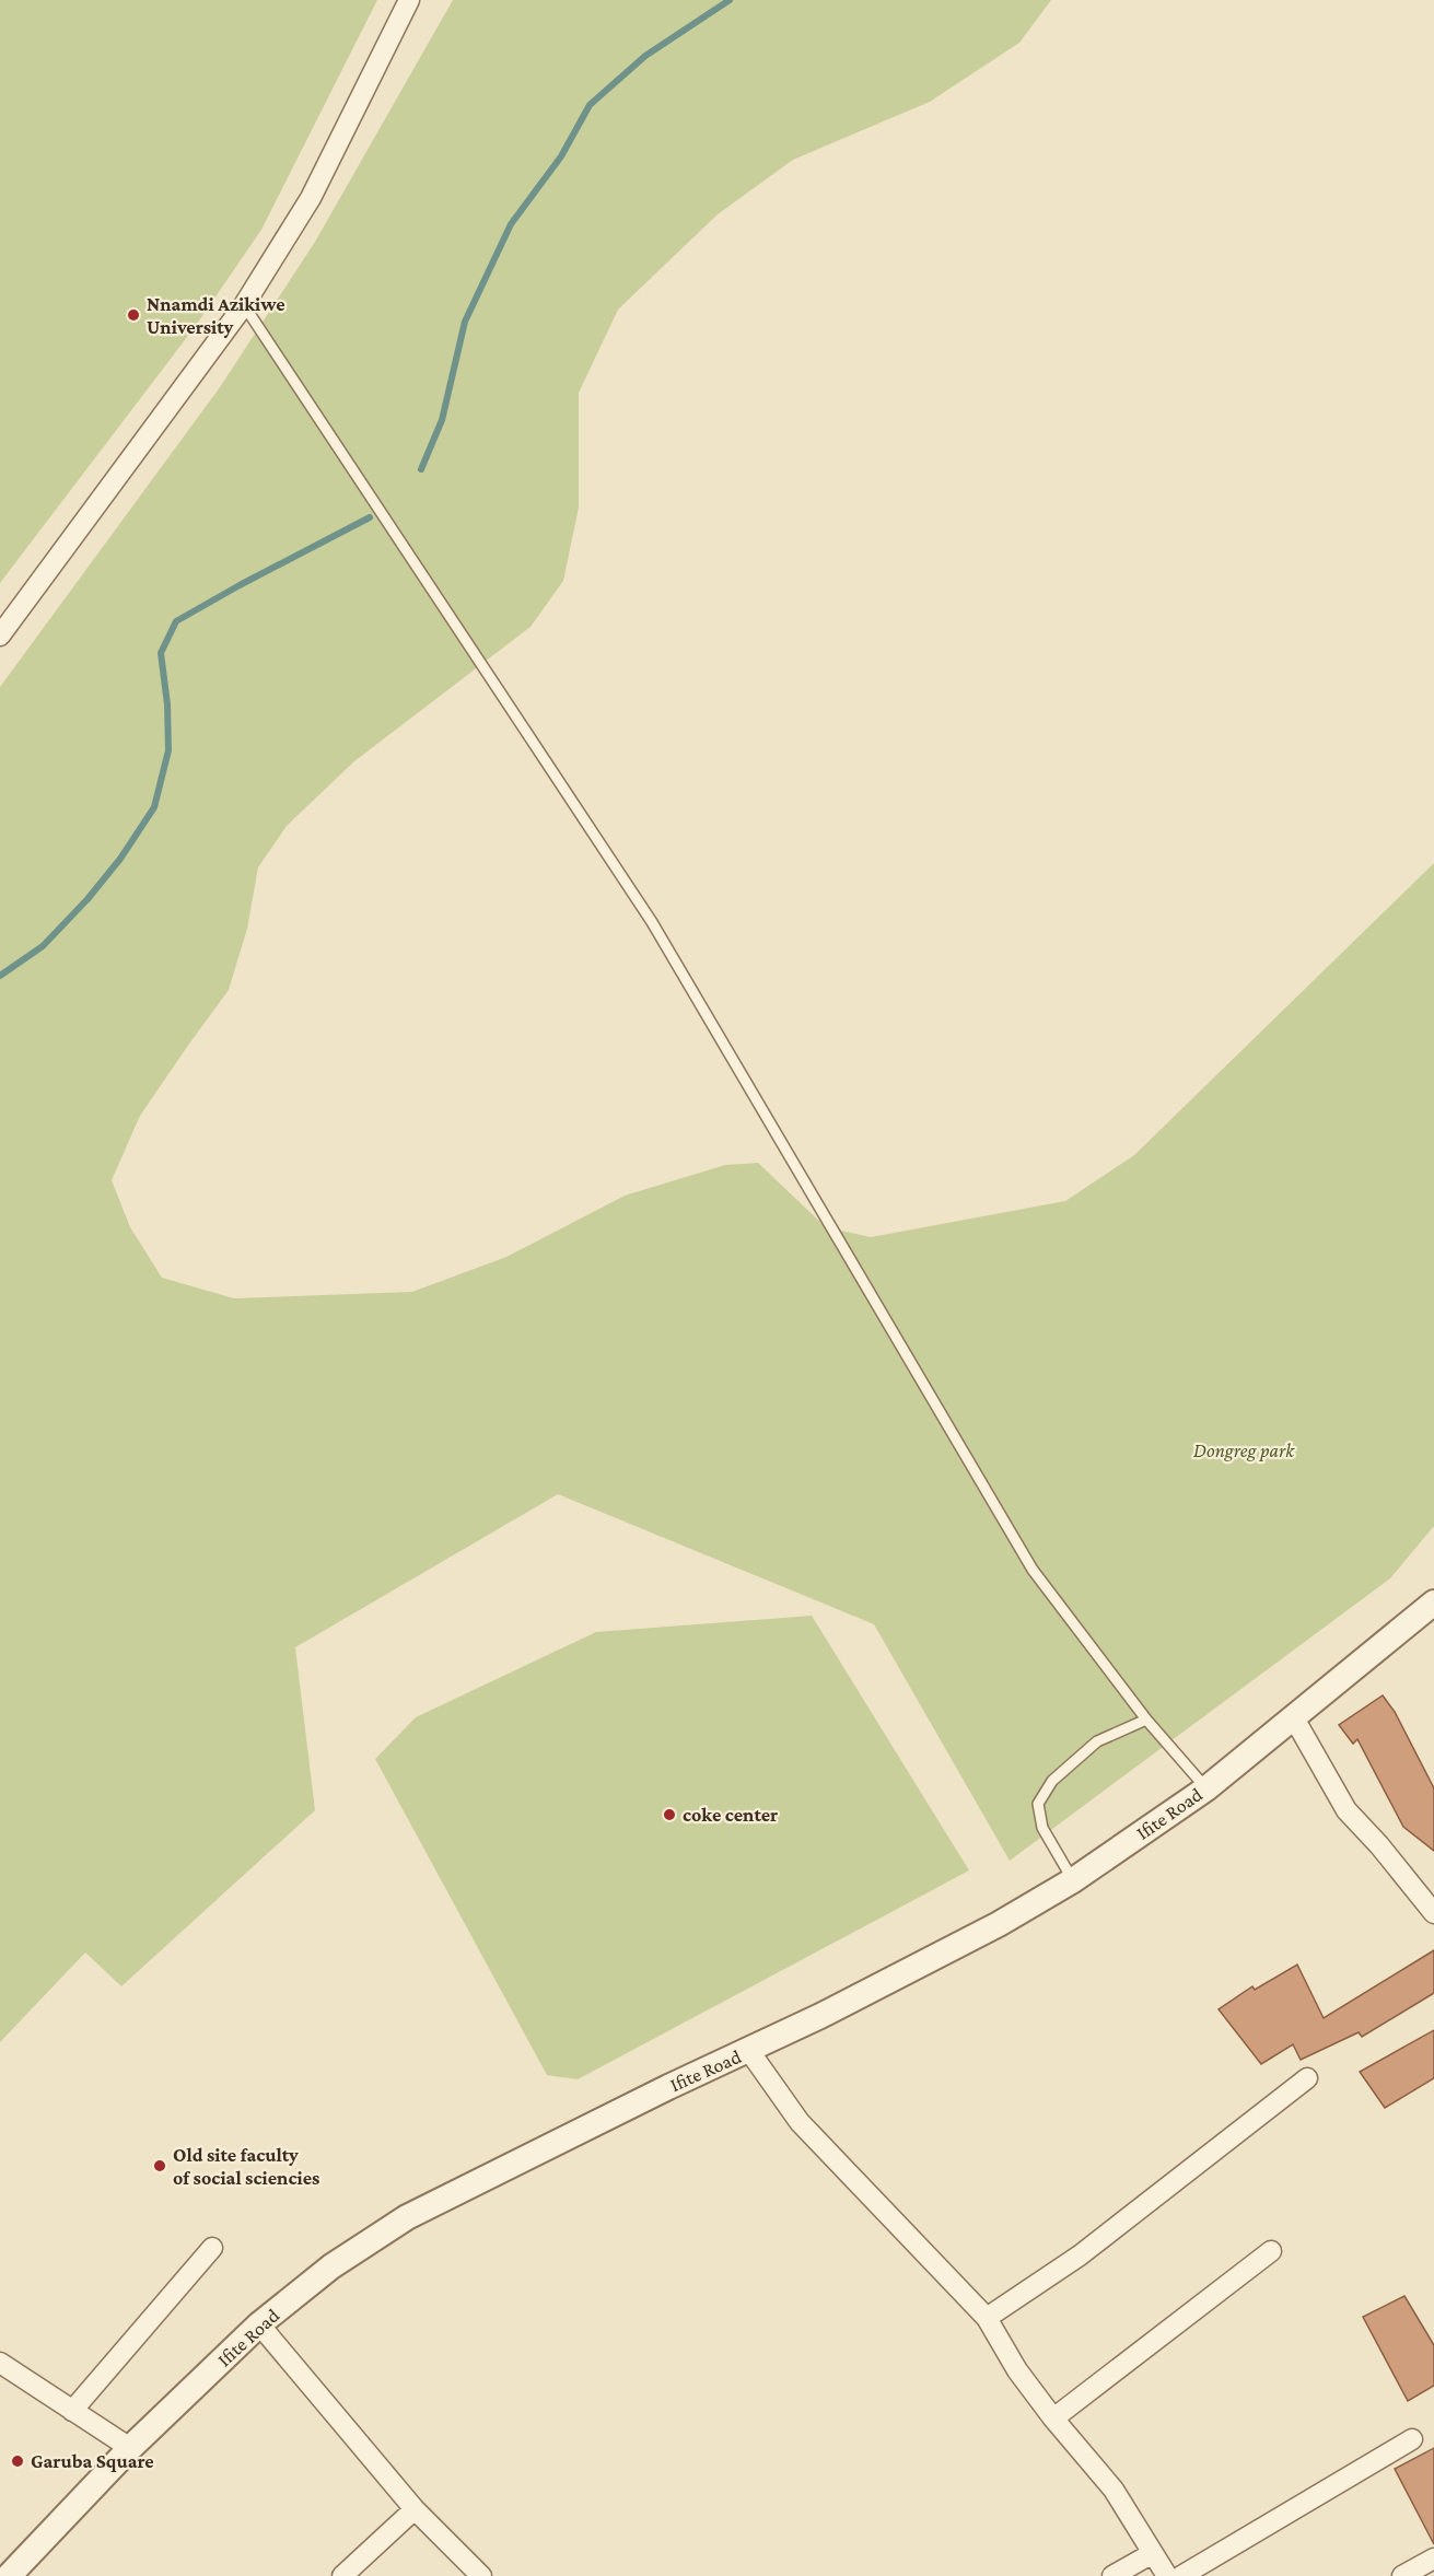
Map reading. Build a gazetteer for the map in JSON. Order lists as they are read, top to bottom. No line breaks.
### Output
{"streets":{"street":["Ifite Road"]},"parks":["Dongreg park"],"places":["Nnamdi Azikiwe University","coke center","Old site faculty of social sciencies","Garuba Square"]}
